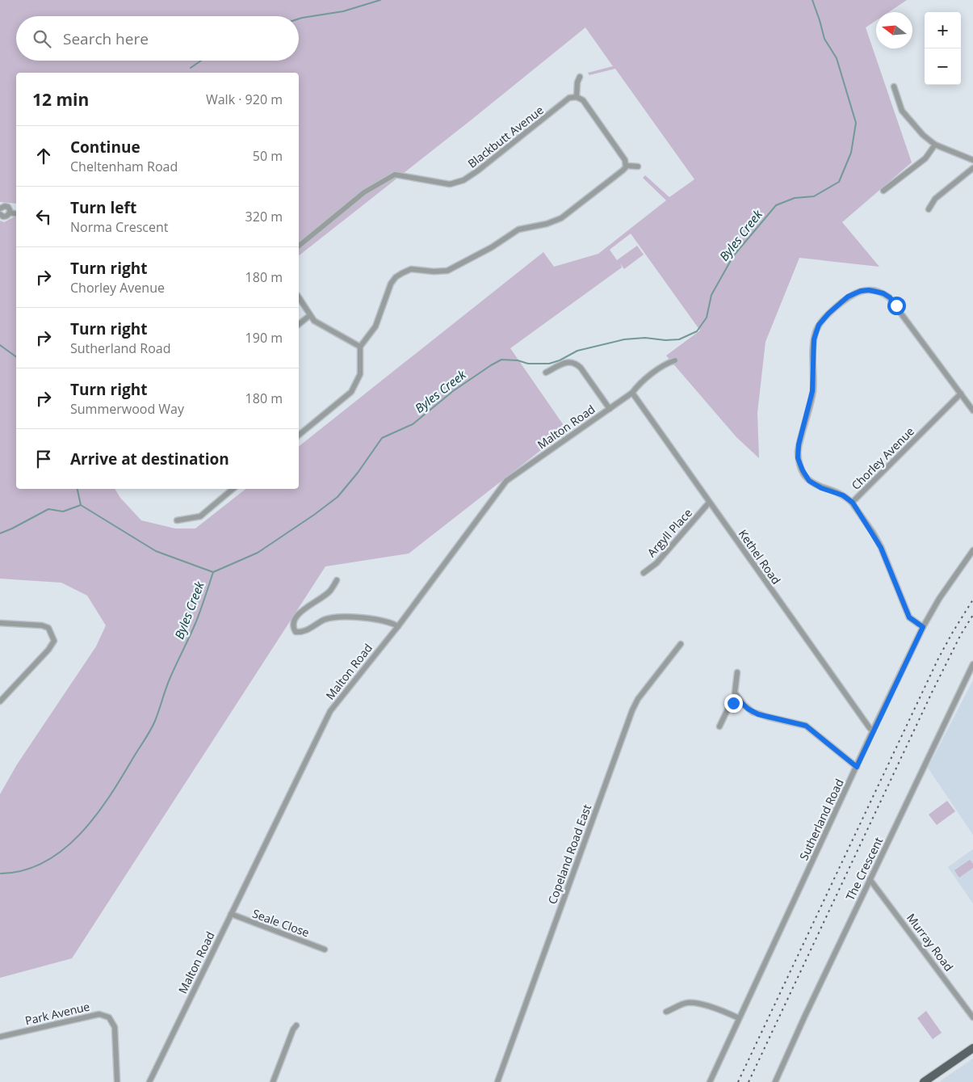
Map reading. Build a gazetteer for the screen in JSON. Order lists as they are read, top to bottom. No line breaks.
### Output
{"streets":{"street":["Blackbutt Avenue","Malton Road","Chorley Avenue","Argyll Place","Kethel Road","Sutherland Road","Copeland Road East","The Crescent","Seale Close","Murray Road","Park Avenue"]},"crossings":[["Malton Road","Kethel Road"],["Malton Road","Seale Close"],["Chorley Avenue","Sutherland Road"],["Argyll Place","Kethel Road"],["Kethel Road","Sutherland Road"],["The Crescent","Murray Road"]],"water":["Byles Creek"],"north":"left","page":{"map_buttons":["+","−"],"search":"Search here","heading":["12 min","Walk · 920 m"],"list":[["Continue","Cheltenham Road","50 m"],["Turn left","Norma Crescent","320 m"],["Turn right","Chorley Avenue","180 m"],["Turn right","Sutherland Road","190 m"],["Turn right","Summerwood Way","180 m"],"Arrive at destination"]}}
